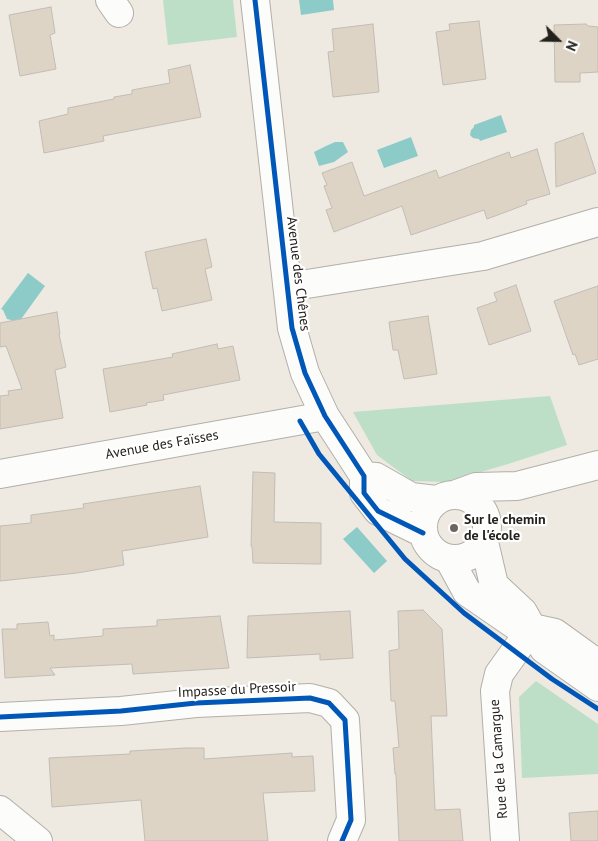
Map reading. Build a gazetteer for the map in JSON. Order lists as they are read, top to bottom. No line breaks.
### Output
{"streets":{"street":["Avenue des Chênes","Avenue des Faïsses","Impasse du Pressoir","Rue de la Camargue"]},"crossings":[["Avenue des Chênes","Avenue des Faïsses"]],"places":["Sur le chemin de l'école"],"north":"bottom right"}
